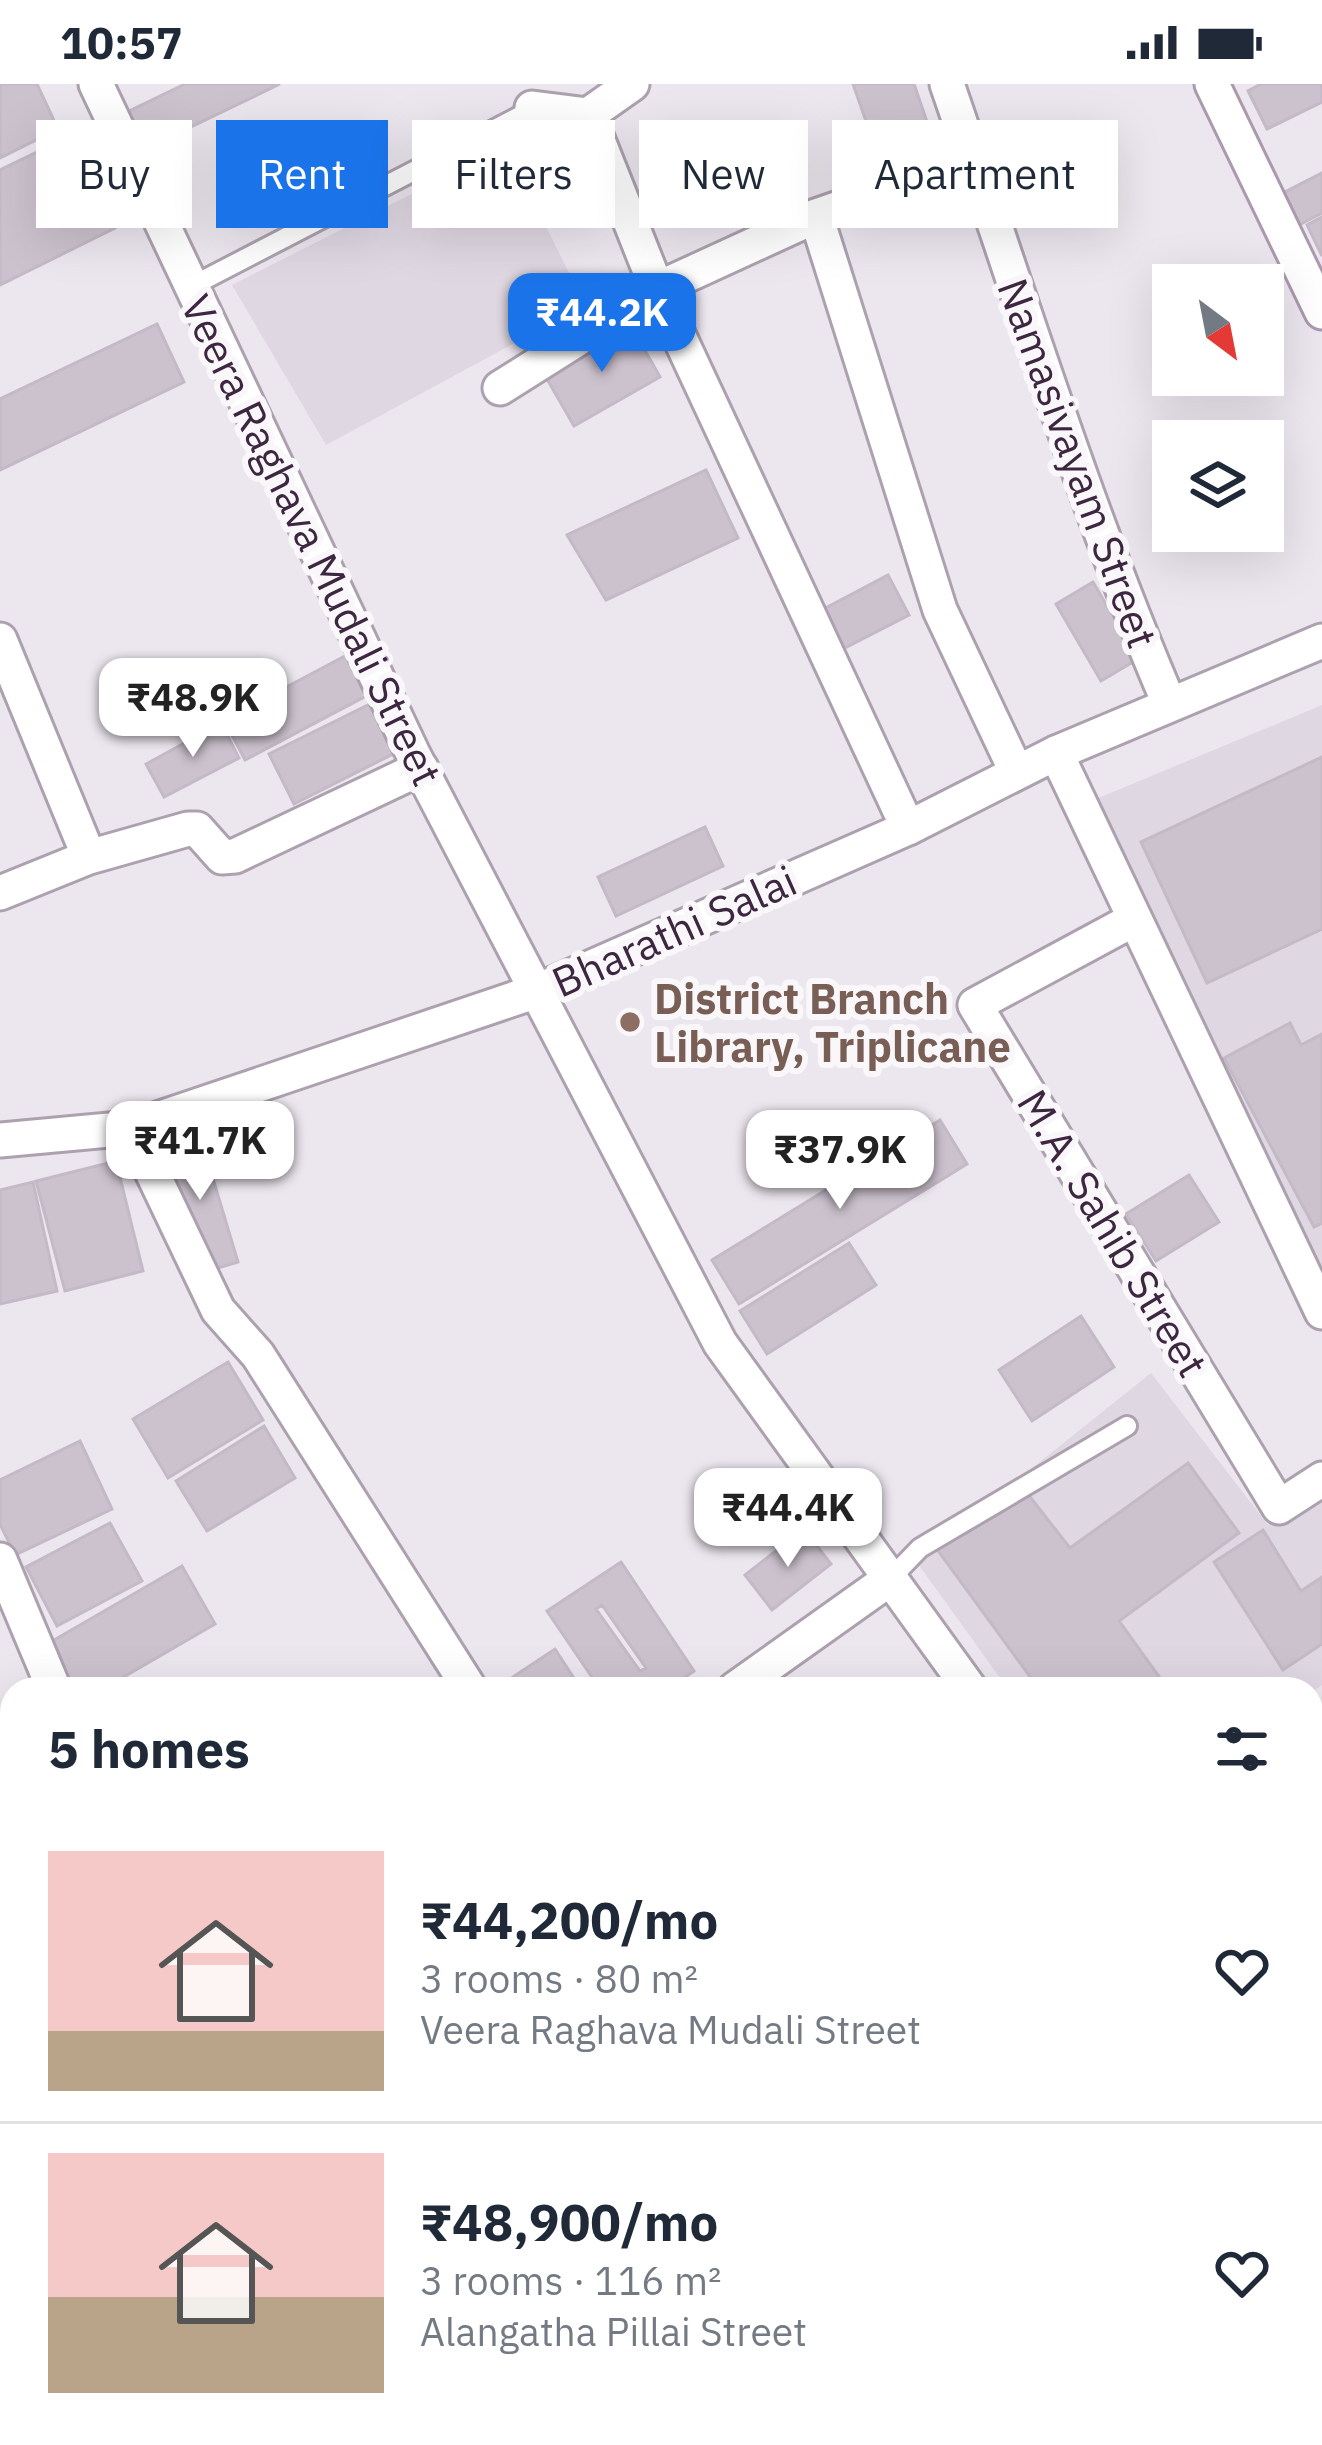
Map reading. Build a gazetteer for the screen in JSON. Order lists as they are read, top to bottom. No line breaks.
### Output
{"streets":{"street":["Namasivayam Street","Veera Raghava Mudali Street","Bharathi Salai","M.A. Sahib Street"]},"crossings":[["Namasivayam Street","Bharathi Salai"],["Veera Raghava Mudali Street","Bharathi Salai"]],"places":["District Branch Library, Triplicane"],"north":"bottom right","page":{"status":"10:57","chip":["Buy","Rent","Filters","New","Apartment"],"price":["₹44.2K","₹48.9K","₹41.7K","₹37.9K","₹44.4K"],"heading":"5 homes","list":[{"name":"₹44,200/mo","note":"3 rooms · 80 m² · Veera Raghava Mudali Street"},{"name":"₹48,900/mo","note":"3 rooms · 116 m² · Alangatha Pillai Street"}]}}
